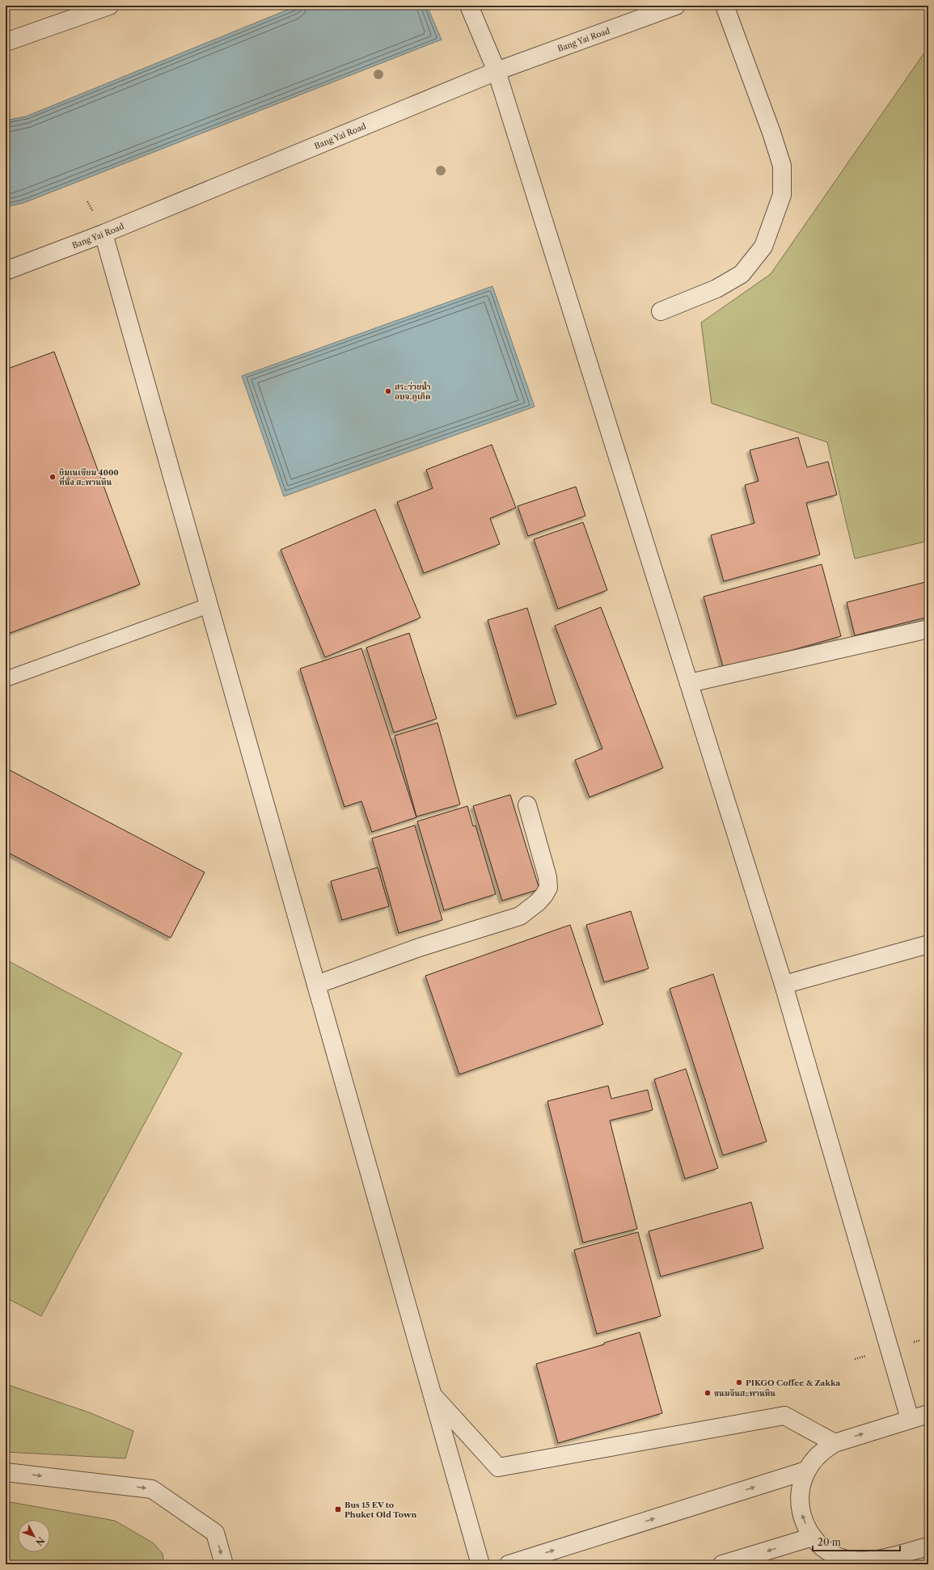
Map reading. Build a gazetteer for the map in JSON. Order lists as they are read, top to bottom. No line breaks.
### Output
{"streets":{"street":["Bang Yai Road"]},"places":{"other":["สระว่ายน้ำ อบจ.ภูเก็ต","ยิมเนเซียม 4000 ที่นั่ง สะพานหิน","PIKGO Coffee & Zakka","ขนมจีนสะพานหิน"],"transit":["Bus 15 EV to Phuket Old Town"]},"scale_bar":"20 m","north":"bottom right"}
